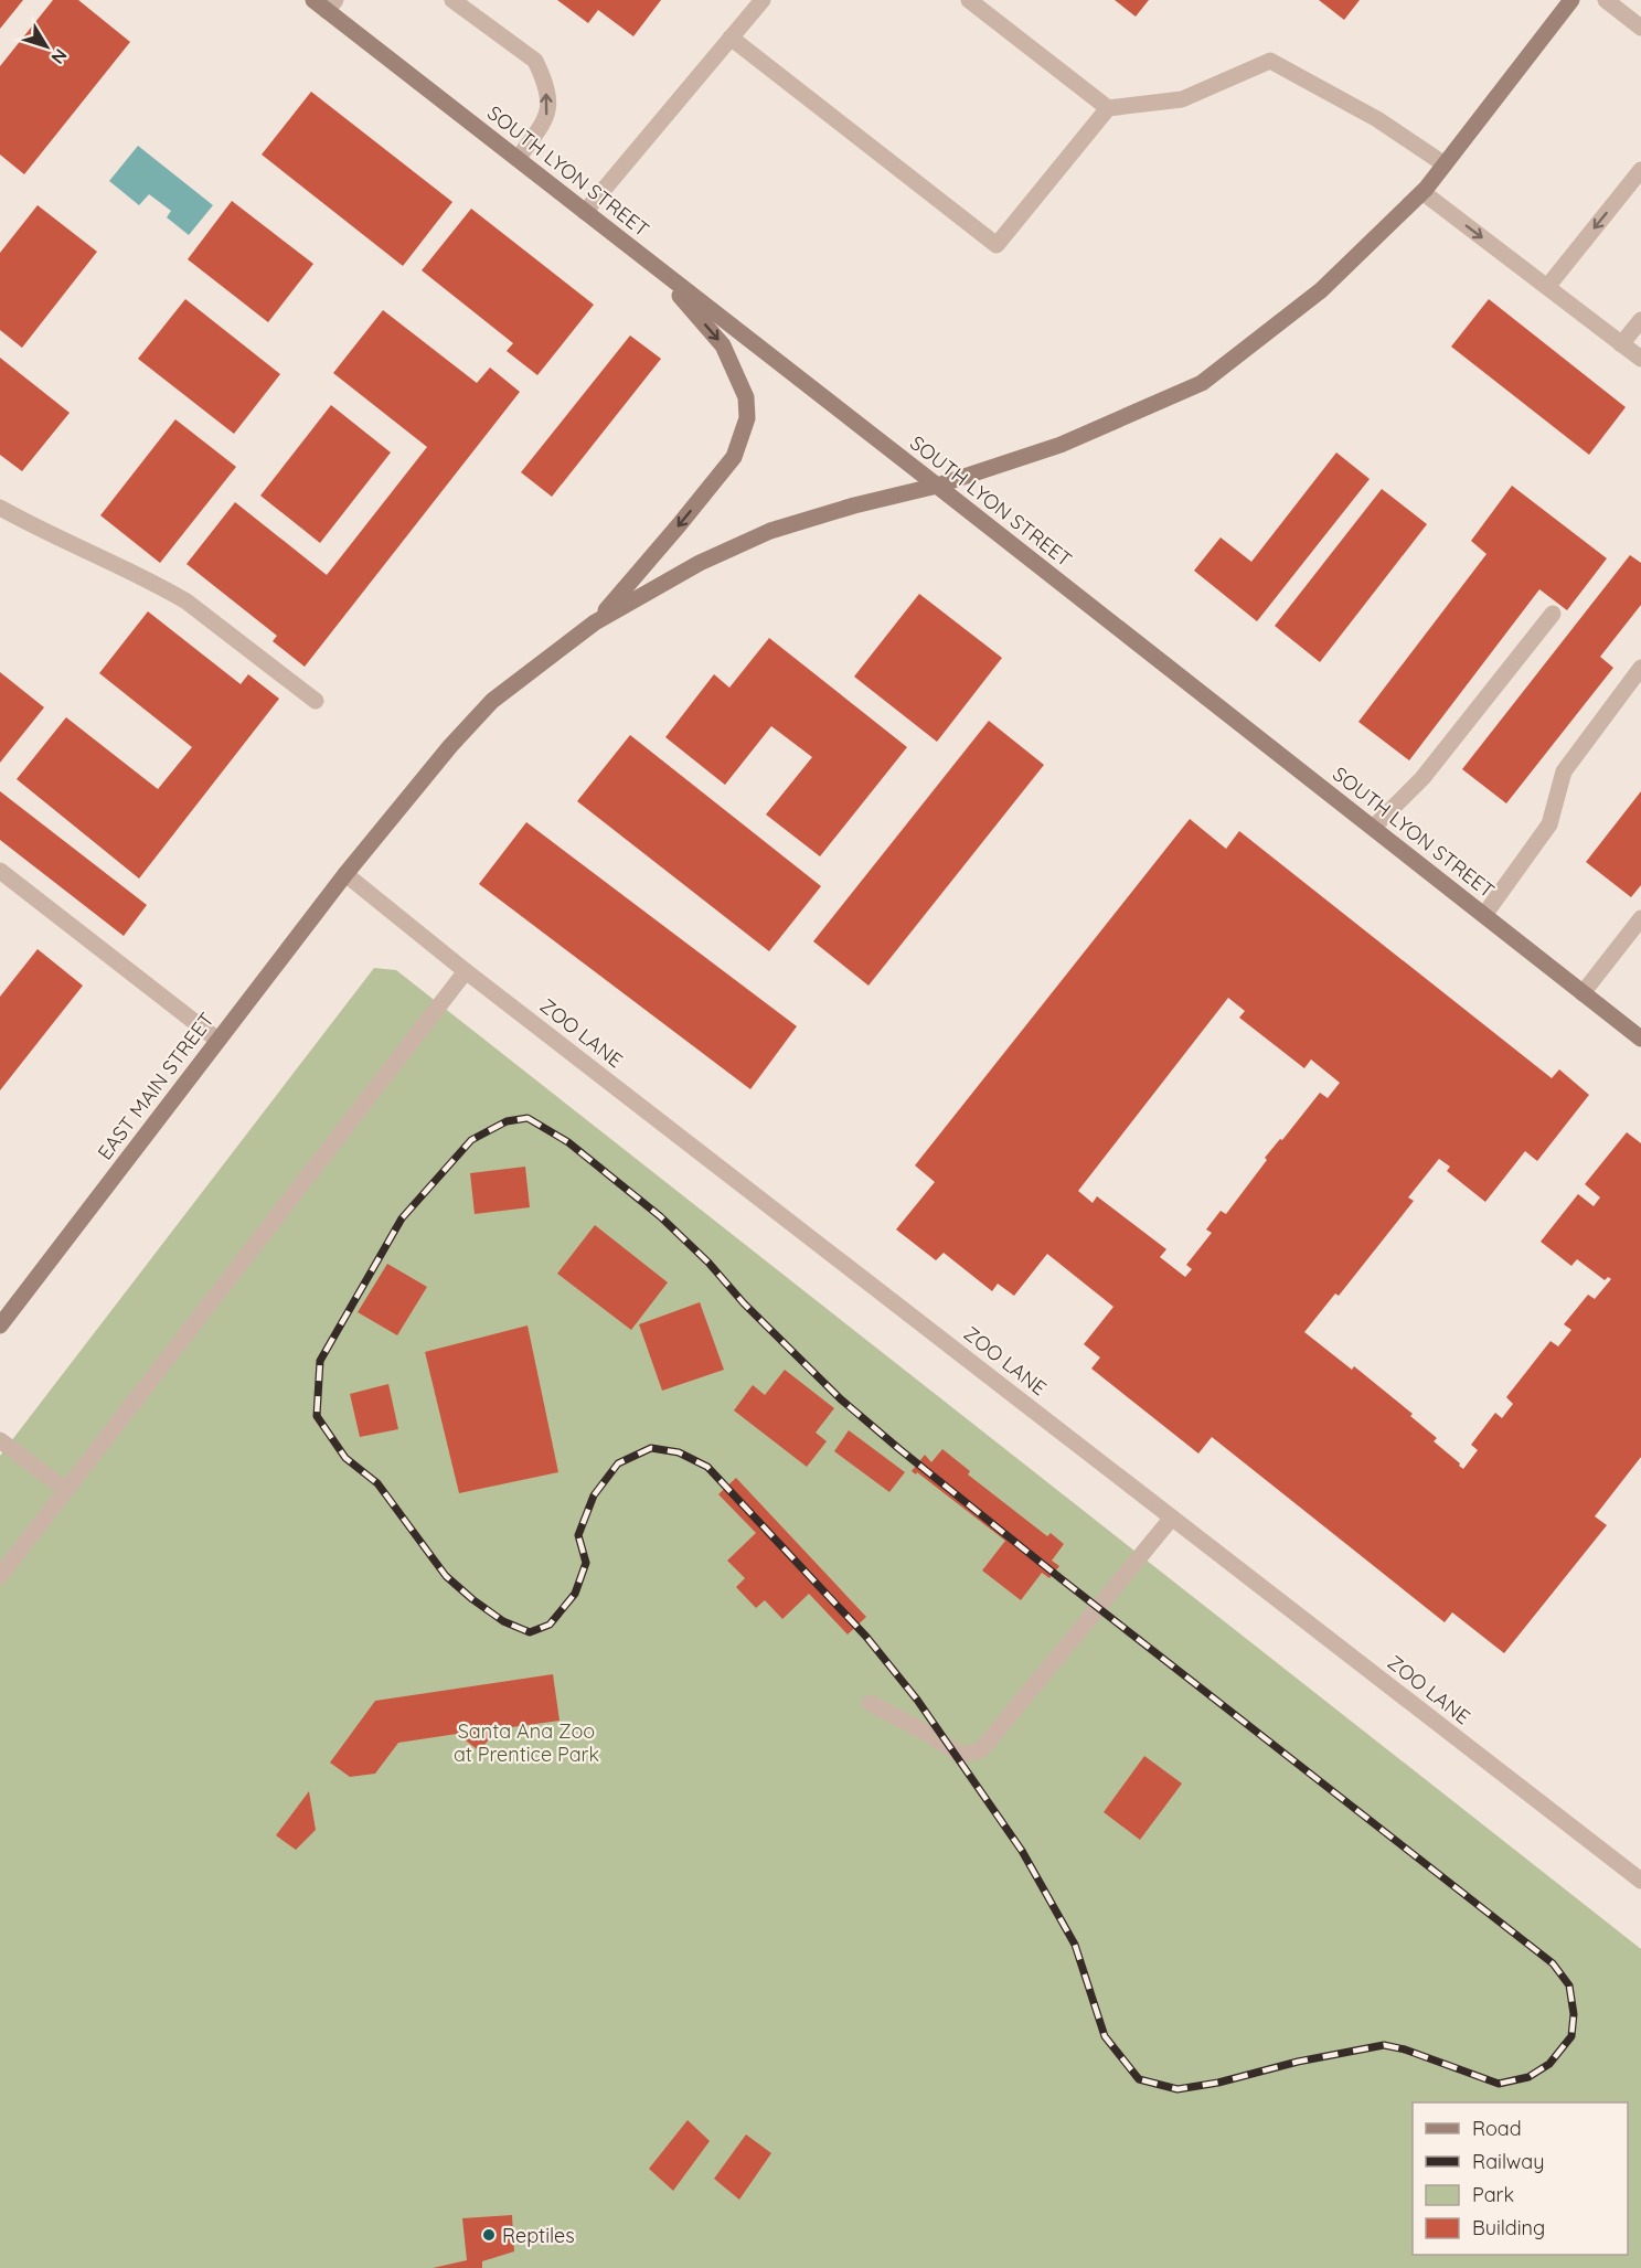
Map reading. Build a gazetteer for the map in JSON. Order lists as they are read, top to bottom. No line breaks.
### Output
{"streets":{"street":["SOUTH LYON STREET","ZOO LANE","EAST MAIN STREET"]},"crossings":[["ZOO LANE","EAST MAIN STREET"]],"parks":["Santa Ana Zoo at Prentice Park"],"places":["Reptiles"],"legend":["Road","Railway","Park","Building"],"north":"bottom right"}
